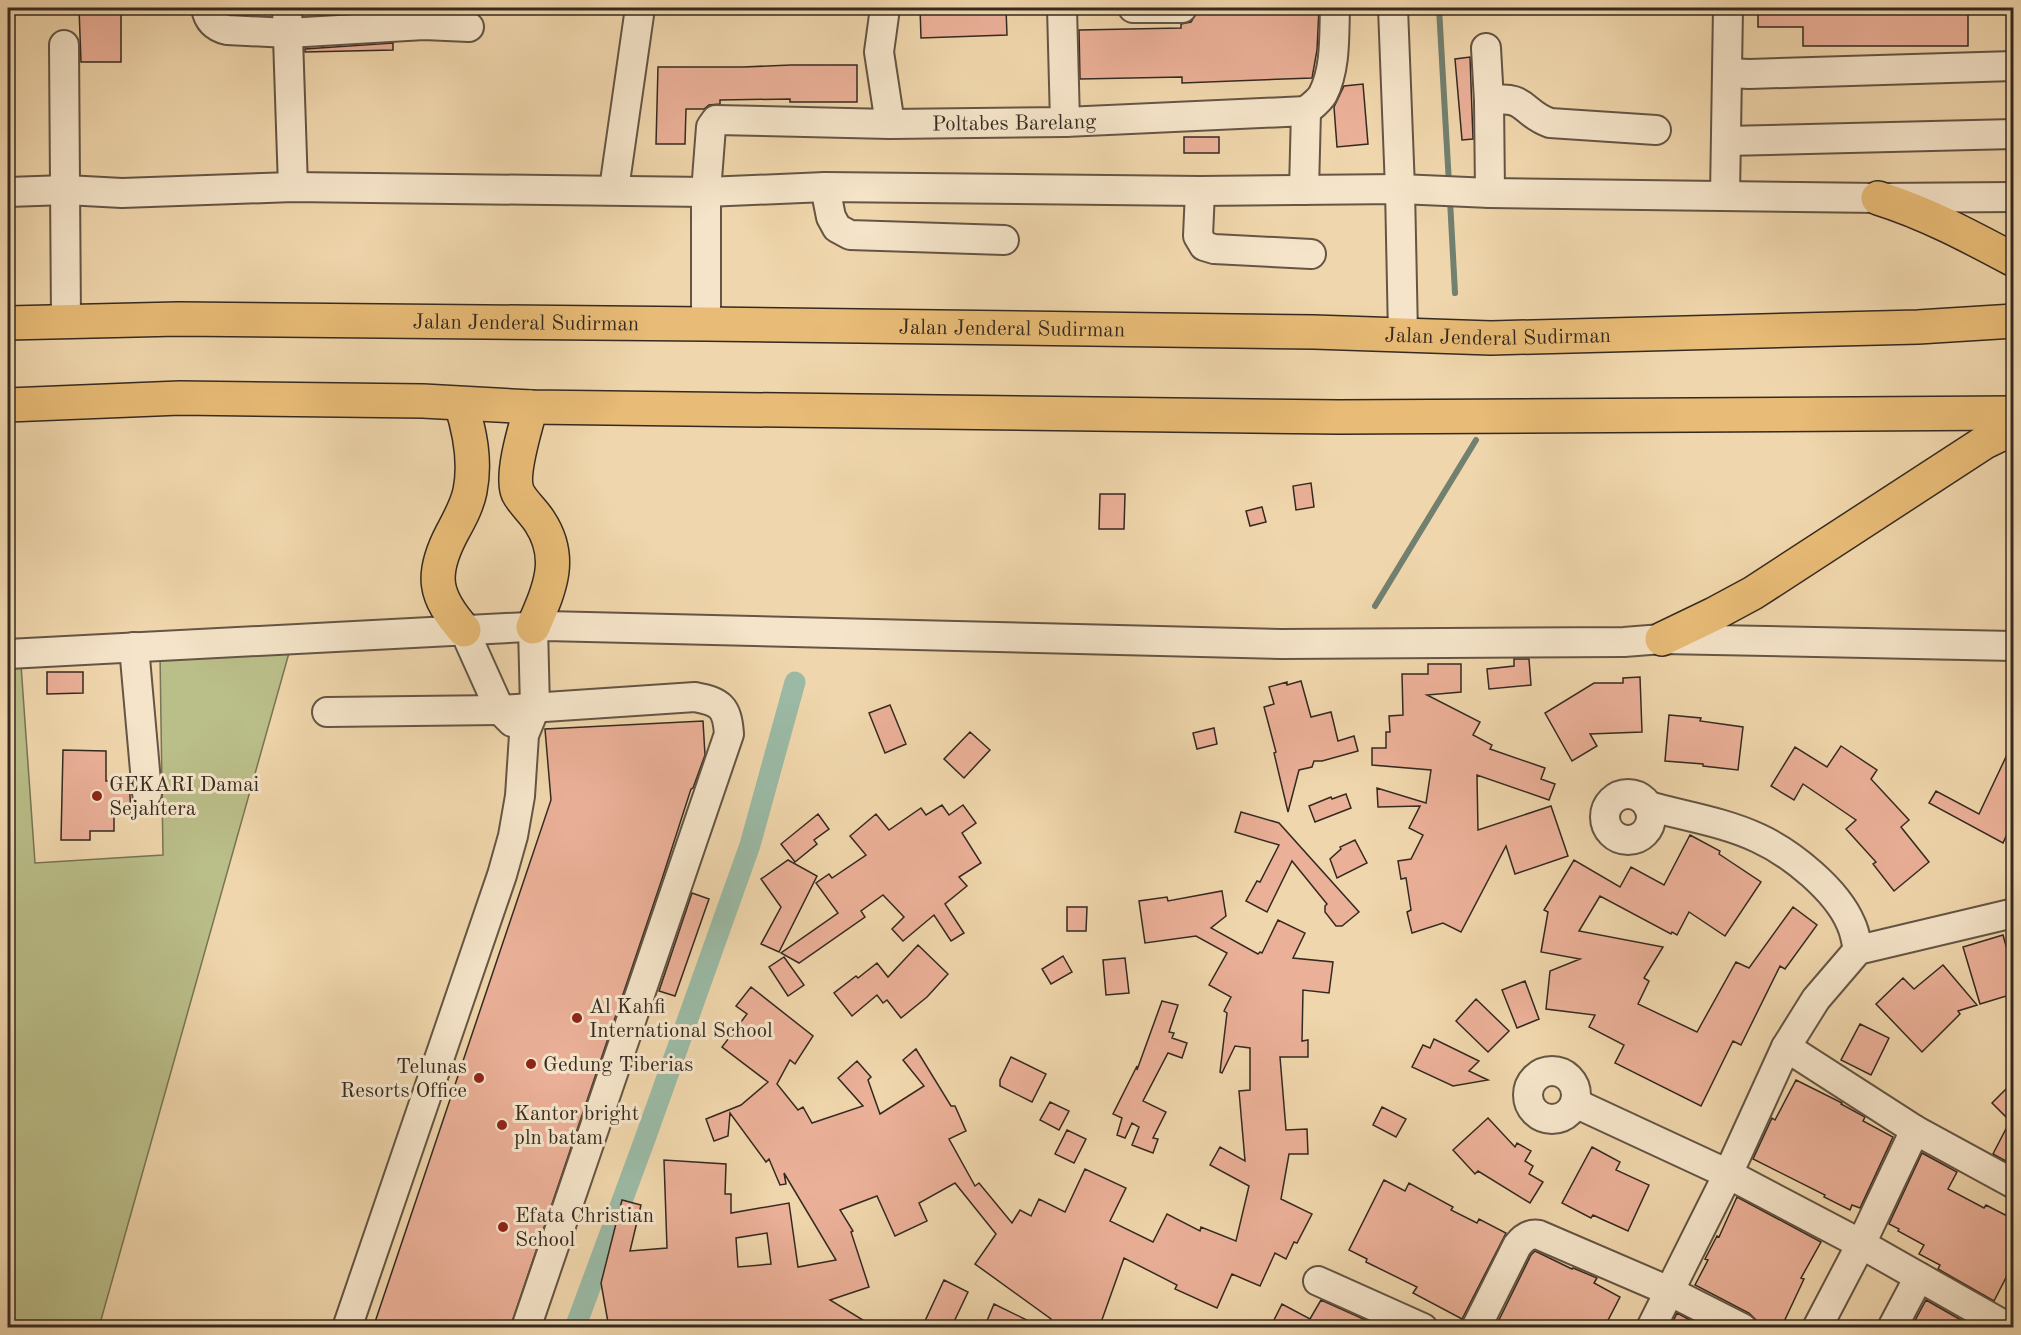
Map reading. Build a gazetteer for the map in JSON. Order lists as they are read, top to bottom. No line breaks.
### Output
{"streets":{"highway":["Jalan Jenderal Sudirman"],"street":["Poltabes Barelang"]},"places":["GEKARI Damai Sejahtera","Al Kahfi International School","Gedung Tiberias","Telunas Resorts Office","Kantor bright pln batam","Efata Christian School"]}
